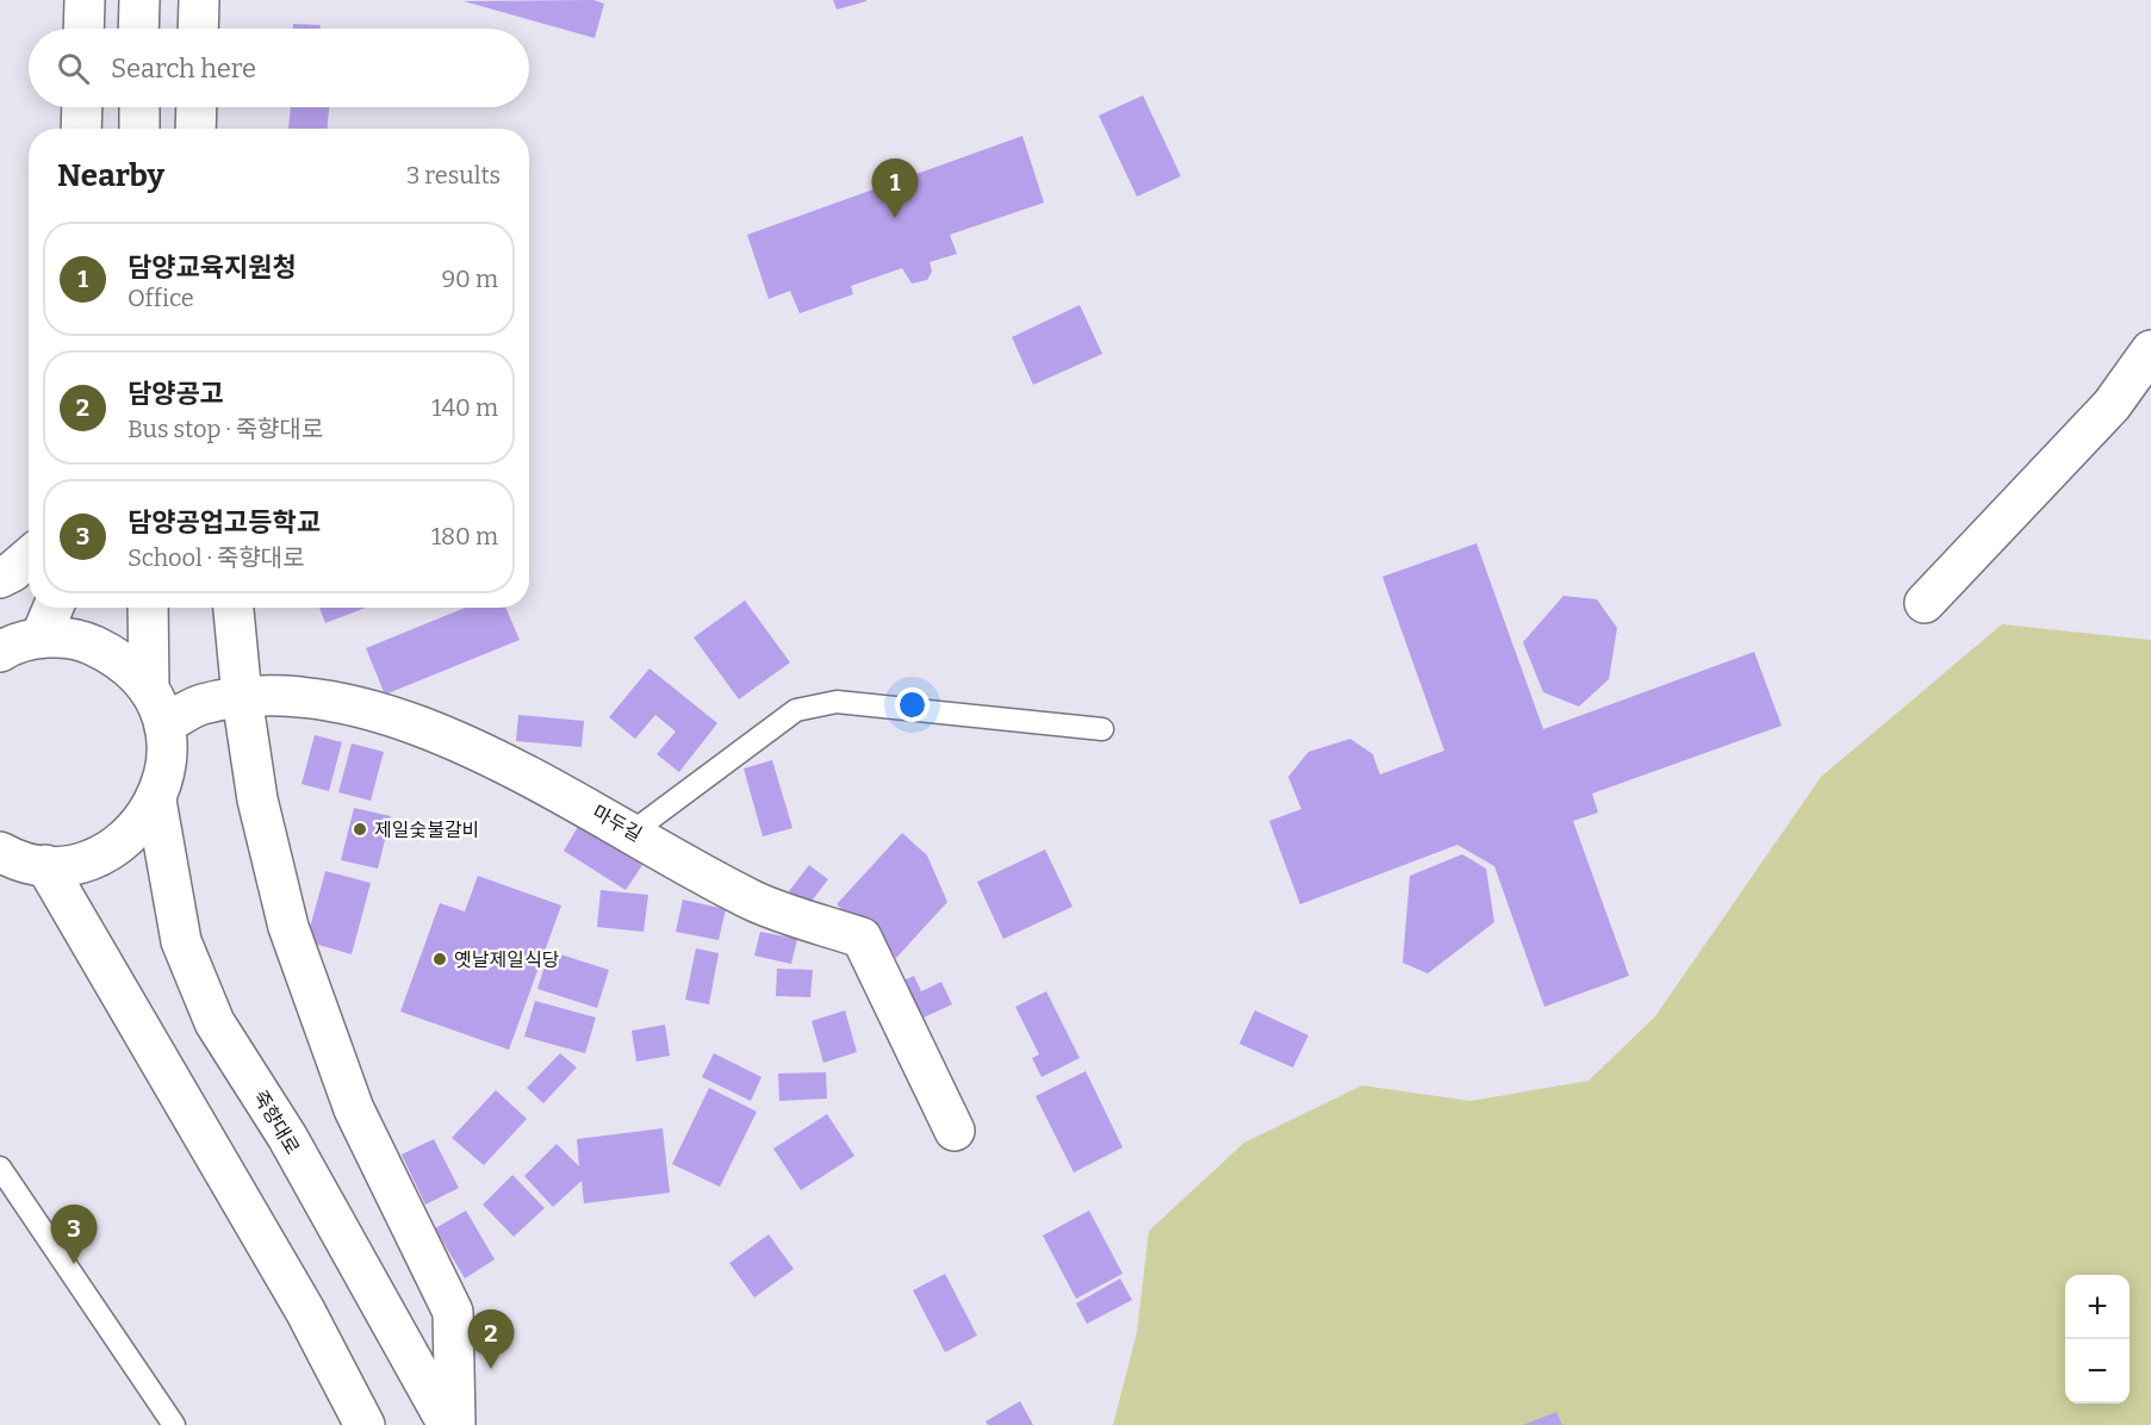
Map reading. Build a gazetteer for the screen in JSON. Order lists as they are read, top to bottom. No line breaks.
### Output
{"streets":{"street":["마두길","죽향대로"]},"places":["제일숯불갈비","옛날제일식당"],"page":{"search":"Search here","heading":["Nearby","3 results"],"pins":["1","3","2"],"list":[{"mark":"1","name":"담양교육지원청","note":"Office","value":"90 m"},{"mark":"2","name":"담양공고","note":"Bus stop · 죽향대로","value":"140 m"},{"mark":"3","name":"담양공업고등학교","note":"School · 죽향대로","value":"180 m"}],"map_buttons":["+","−"]}}
